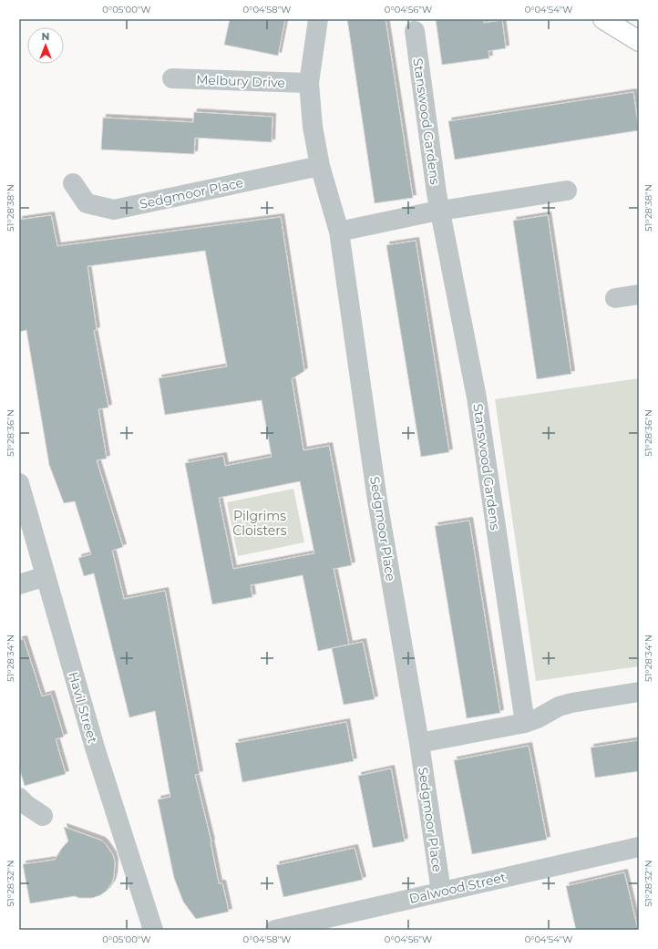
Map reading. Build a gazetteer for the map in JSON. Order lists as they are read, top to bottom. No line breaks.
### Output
{"streets":{"street":["Melbury Drive","Stanswood Gardens","Sedgmoor Place","Havil Street","Dalwood Street"]},"crossings":[["Melbury Drive","Sedgmoor Place"],["Sedgmoor Place","Dalwood Street"]],"parks":["Pilgrims Cloisters"],"north":"top","coordinates":["0°05'00\"W","0°04'58\"W","0°04'56\"W","0°04'54\"W","51°28'38\"N","51°28'36\"N","51°28'34\"N","51°28'32\"N"]}
